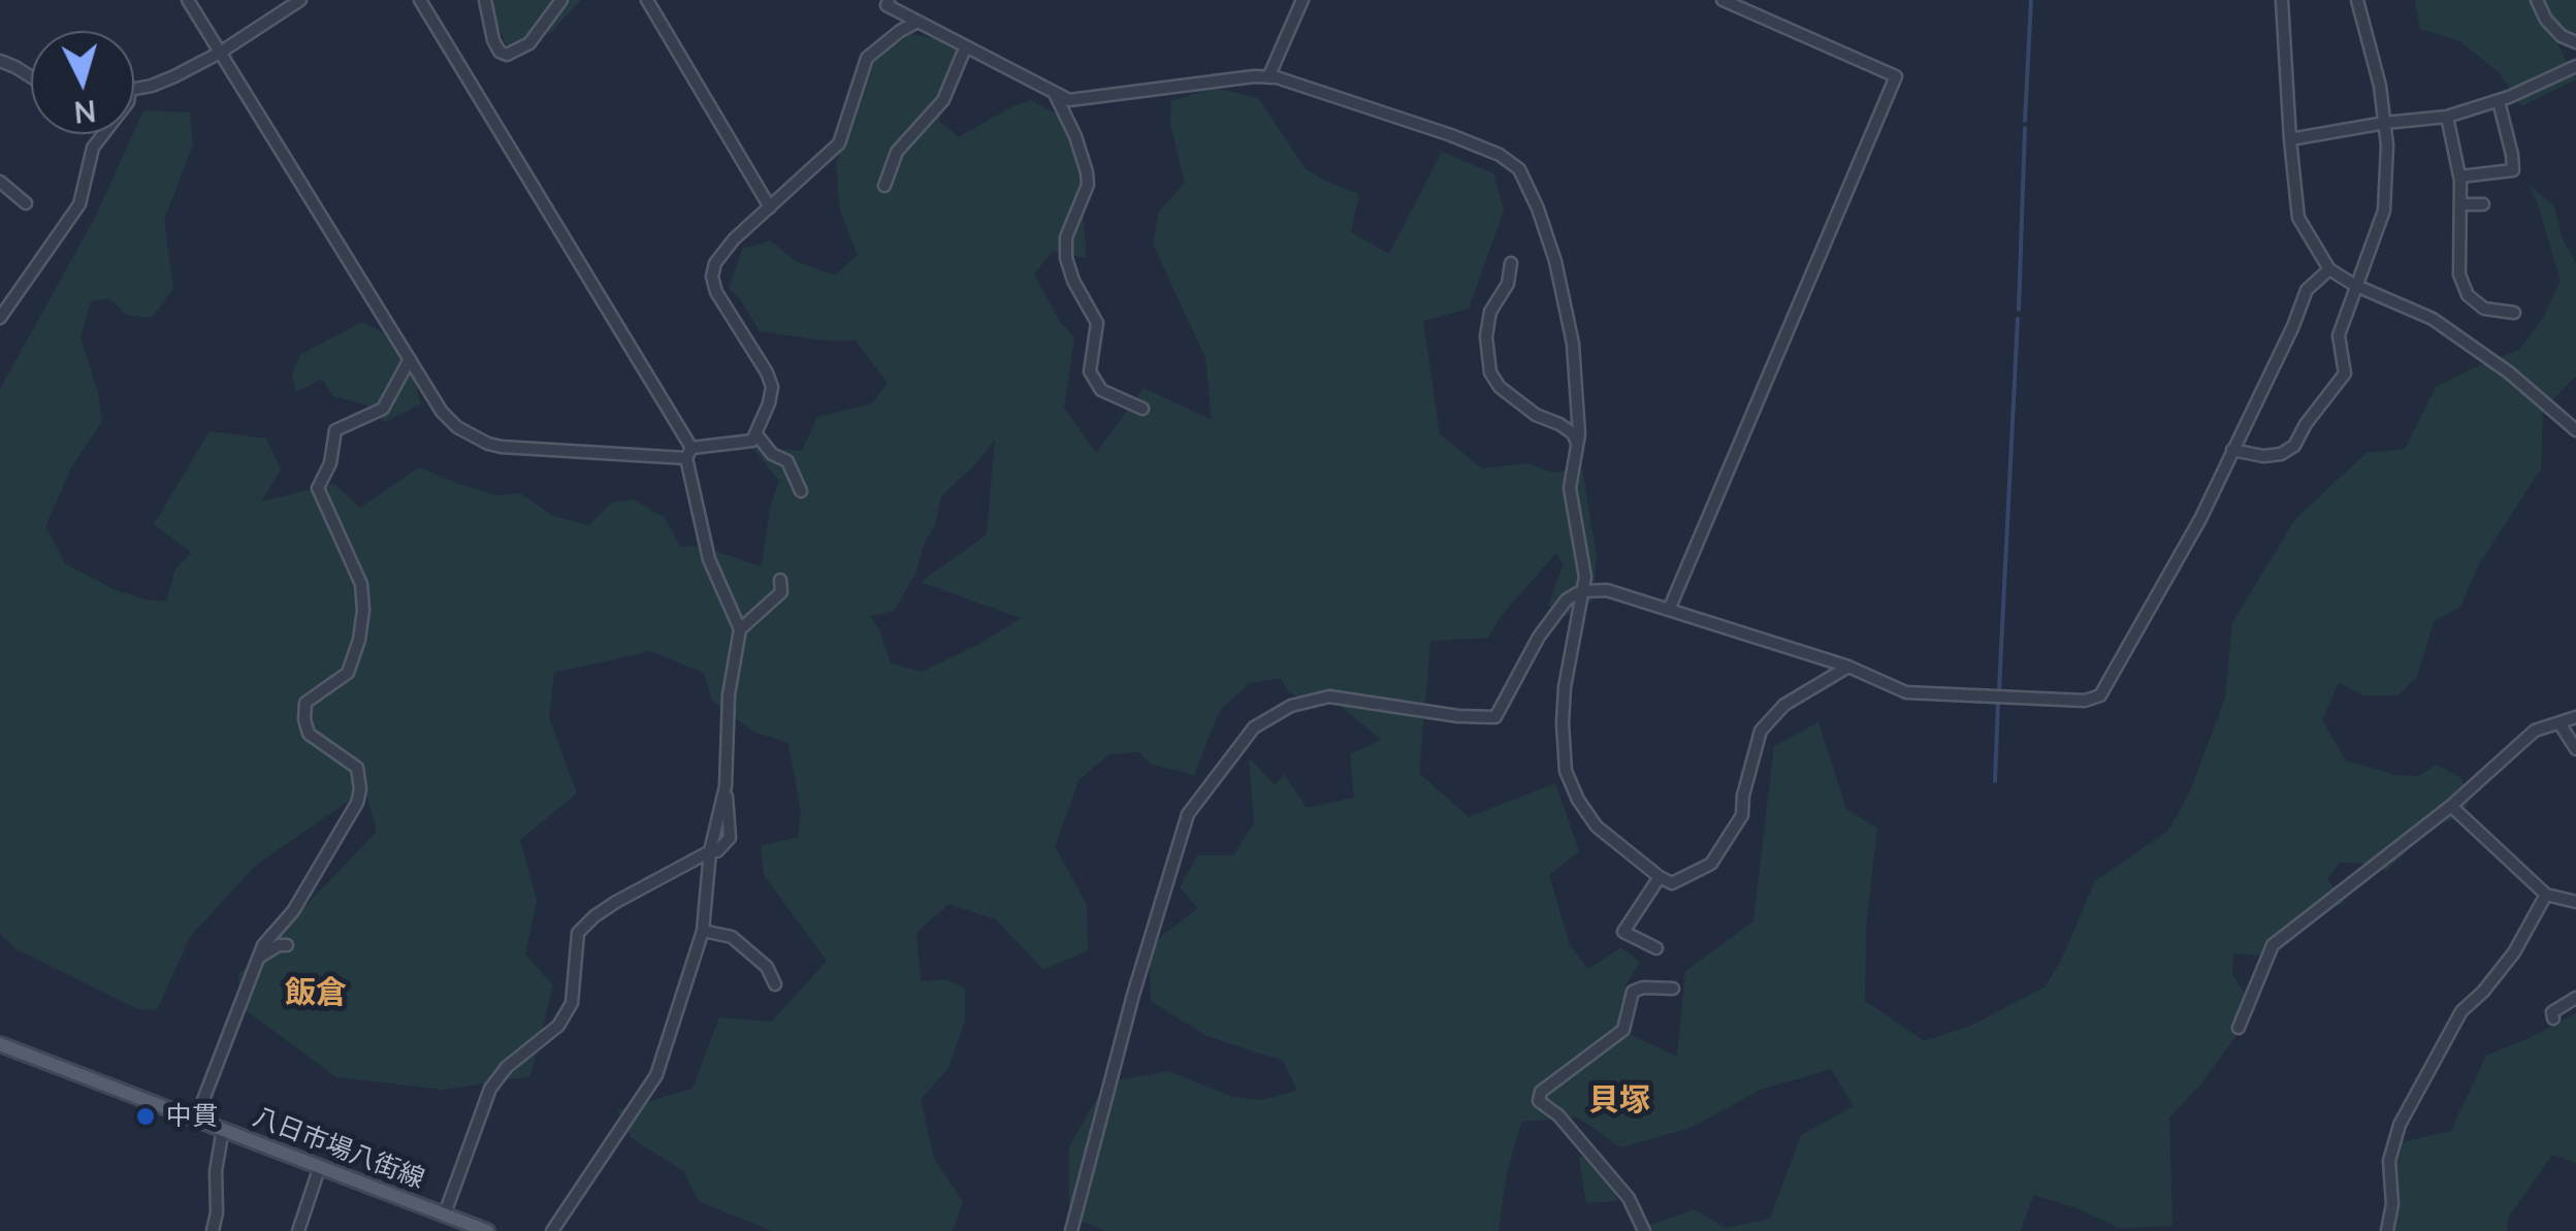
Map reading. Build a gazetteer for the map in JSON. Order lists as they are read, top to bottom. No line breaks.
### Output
{"streets":{"main road":["八日市場八街線"]},"districts":["飯倉","貝塚"],"places":["中貫"],"north":"bottom"}
